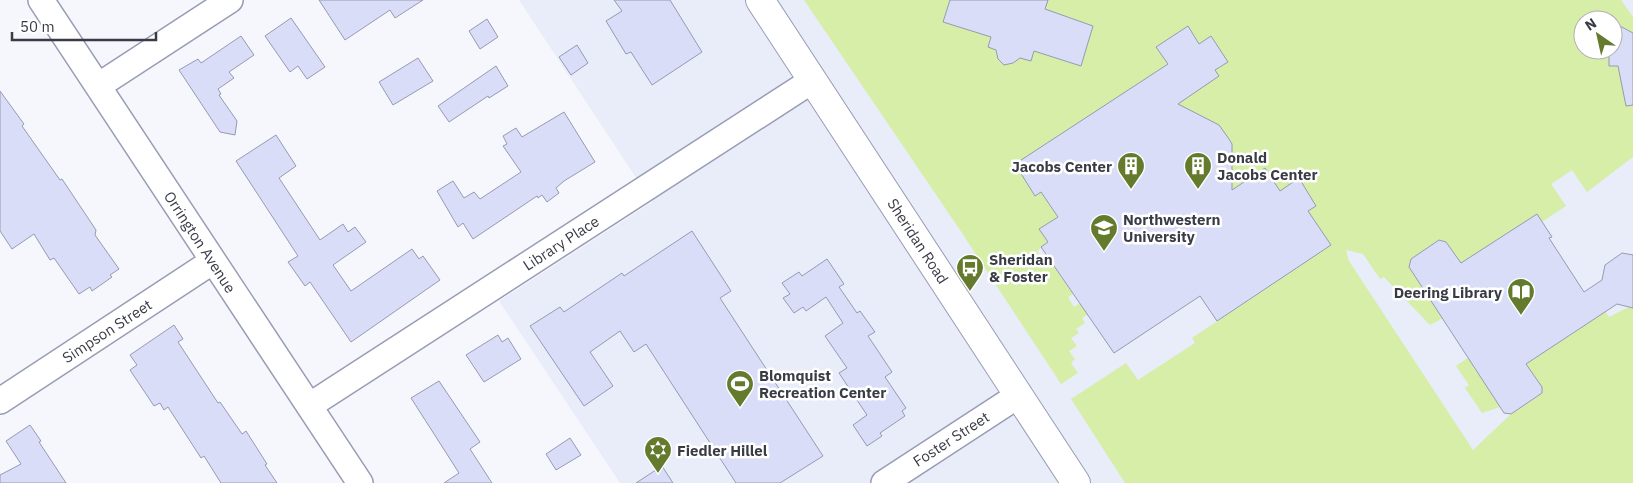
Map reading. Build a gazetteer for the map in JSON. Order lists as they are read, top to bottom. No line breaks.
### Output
{"streets":{"main road":["Sheridan Road"],"street":["Orrington Avenue","Library Place","Simpson Street","Foster Street"]},"crossings":[["Sheridan Road","Library Place"],["Sheridan Road","Foster Street"],["Orrington Avenue","Library Place"],["Orrington Avenue","Simpson Street"]],"places":{"building":["Jacobs Center","Donald Jacobs Center"],"school or university":["Northwestern University"],"bus stop":["Sheridan & Foster"],"library":["Deering Library"],"sports":["Blomquist Recreation Center"],"synagogue":["Fiedler Hillel"]},"scale_bar":"50 m","north":"top left"}
